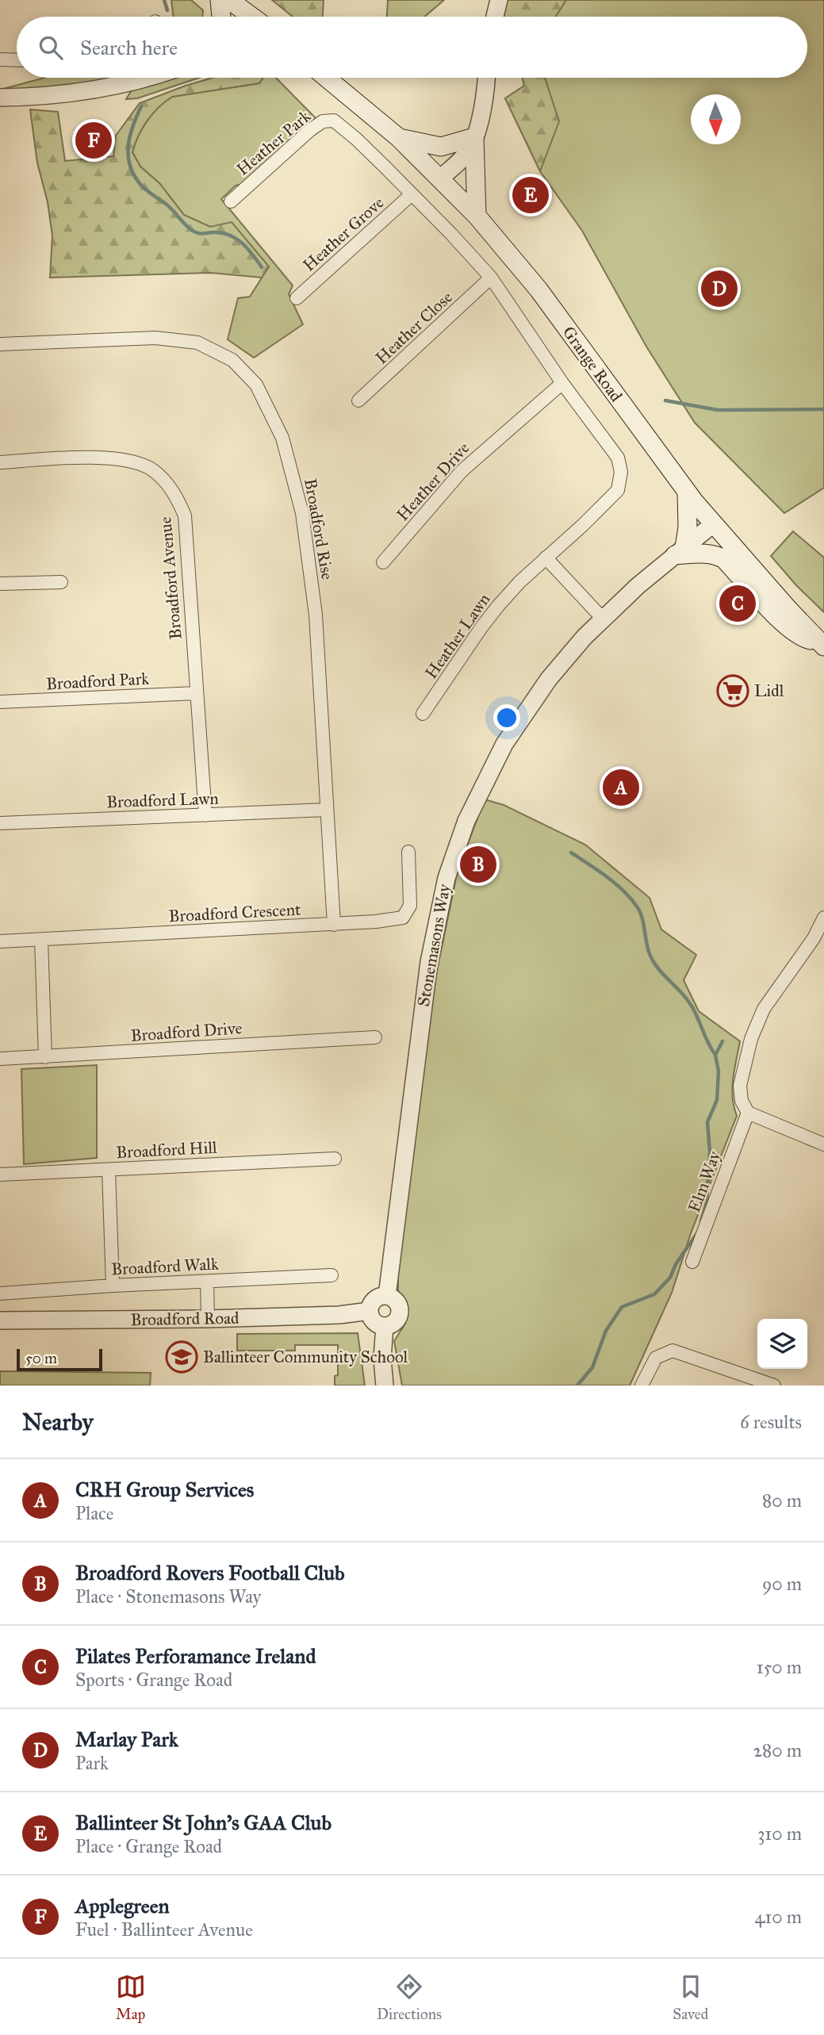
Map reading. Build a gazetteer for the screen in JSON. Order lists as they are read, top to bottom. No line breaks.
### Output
{"streets":{"main road":["Grange Road"],"street":["Heather Park","Heather Grove","Heather Close","Heather Drive","Broadford Rise","Broadford Avenue","Heather Lawn","Broadford Park","Broadford Lawn","Broadford Crescent","Stonemasons Way","Broadford Drive","Broadford Hill","Elm Way","Broadford Walk","Broadford Road"]},"crossings":[["Heather Park","Heather Grove"],["Grange Road","Stonemasons Way"],["Heather Drive","Heather Lawn"],["Broadford Rise","Broadford Lawn"],["Broadford Rise","Broadford Crescent"],["Broadford Avenue","Broadford Park"],["Broadford Avenue","Broadford Lawn"],["Stonemasons Way","Broadford Road"]],"places":{"supermarket":["Lidl"],"school or university":["Ballinteer Community School"]},"scale_bar":"50 m","north":"bottom","page":{"search":"Search here","pins":["F","E","D","C","A","B"],"scale":"50 m","heading":["Nearby","6 results"],"list":[{"mark":"A","name":"CRH Group Services","note":"Place","value":"80 m"},{"mark":"B","name":"Broadford Rovers Football Club","note":"Place · Stonemasons Way","value":"90 m"},{"mark":"C","name":"Pilates Perforamance Ireland","note":"Sports · Grange Road","value":"150 m"},{"mark":"D","name":"Marlay Park","note":"Park","value":"280 m"},{"mark":"E","name":"Ballinteer St John's GAA Club","note":"Place · Grange Road","value":"310 m"},{"mark":"F","name":"Applegreen","note":"Fuel · Ballinteer Avenue","value":"410 m"}],"nav":["Map","Directions","Saved"]}}
